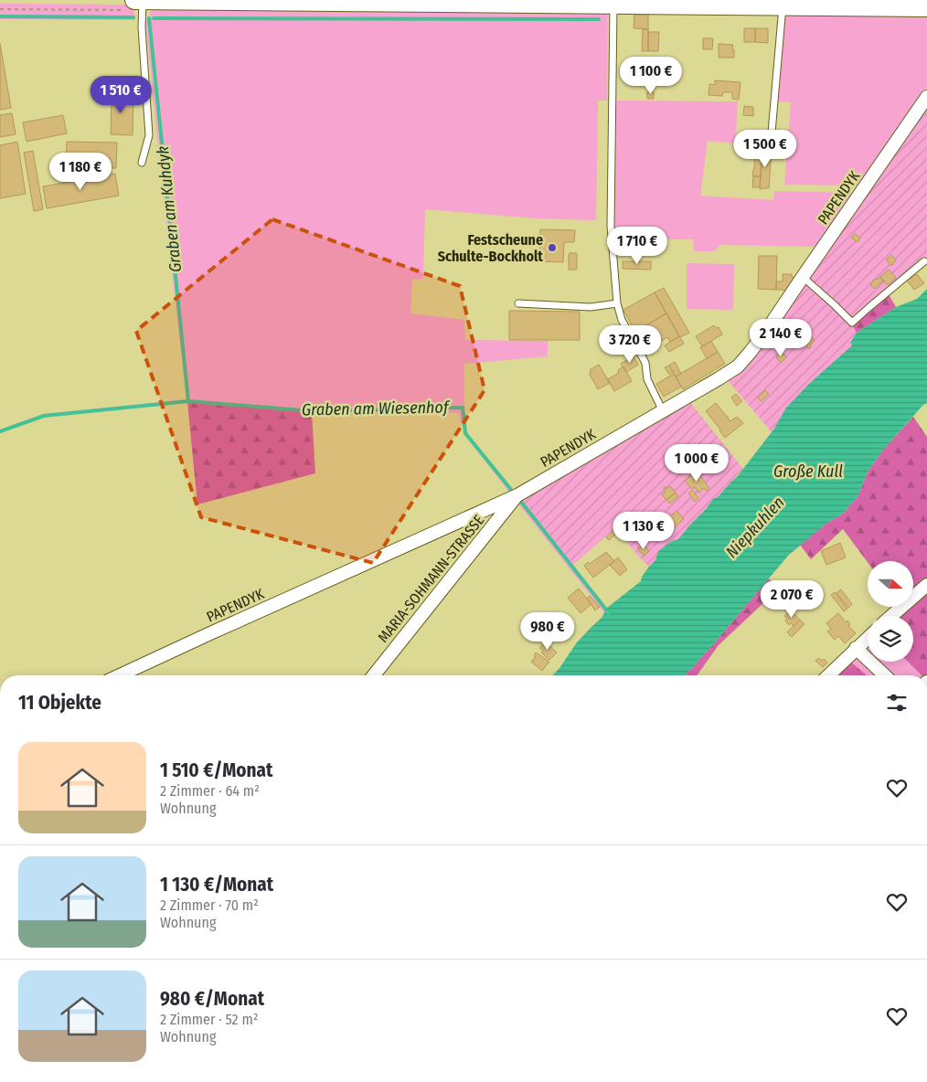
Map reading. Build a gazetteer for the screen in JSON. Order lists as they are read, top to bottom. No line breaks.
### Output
{"streets":{"street":["PAPENDYK","MARIA-SOHMANN-STRASSE"]},"crossings":[["PAPENDYK","MARIA-SOHMANN-STRASSE"]],"water":["Graben am Kuhdyk","Graben am Wiesenhof","Große Kull","Niepkuhlen"],"places":["Festscheune Schulte-Bockholt"],"north":"right","page":{"price":["1 100 €","1 510 €","1 500 €","1 180 €","1 710 €","2 140 €","3 720 €","1 000 €","1 130 €","2 070 €","980 €"],"heading":"11 Objekte","list":[{"name":"1 510 €/Monat","note":"2 Zimmer · 64 m² · Wohnung"},{"name":"1 130 €/Monat","note":"2 Zimmer · 70 m² · Wohnung"},{"name":"980 €/Monat","note":"2 Zimmer · 52 m² · Wohnung"}]}}
